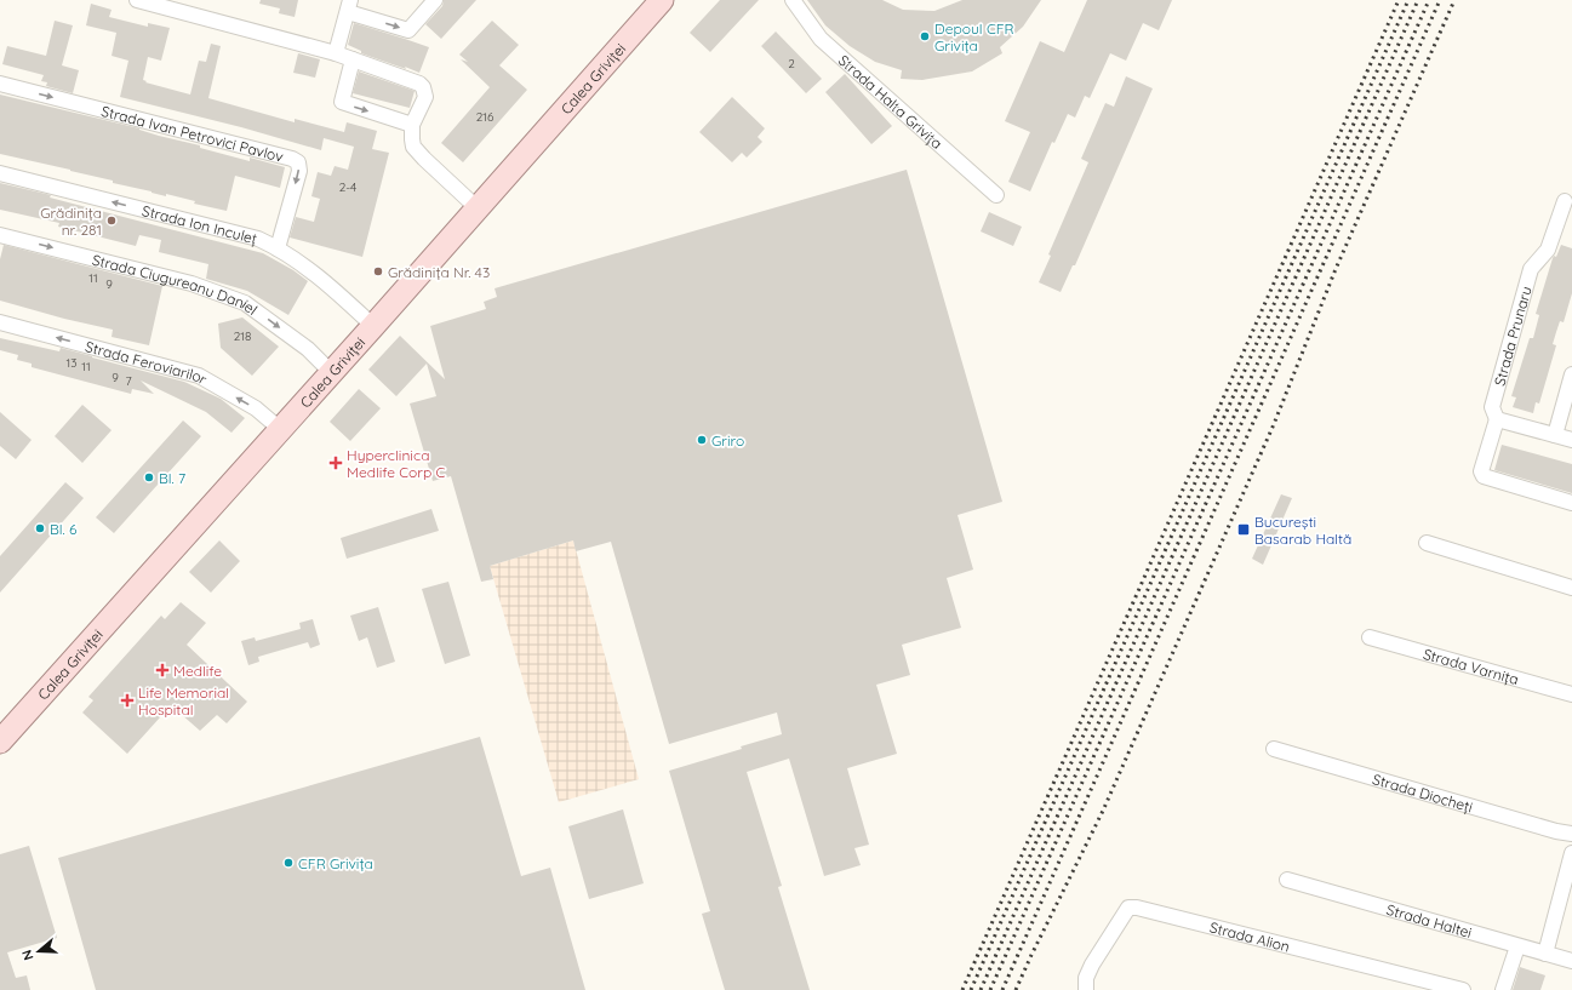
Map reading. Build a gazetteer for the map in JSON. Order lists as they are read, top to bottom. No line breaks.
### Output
{"streets":{"main road":["Calea Griviței"],"street":["Strada Halta Grivița","Strada Ivan Petrovici Pavlov","Strada Ion Inculeț","Strada Ciugureanu Daniel","Strada Prunaru","Strada Feroviarilor","Strada Varnița","Strada Diocheți","Strada Haltei","Strada Alion"]},"crossings":[["Calea Griviței","Strada Ion Inculeț"],["Calea Griviței","Strada Ciugureanu Daniel"],["Calea Griviței","Strada Feroviarilor"],["Strada Ivan Petrovici Pavlov","Strada Ion Inculeț"]],"one_way":["Strada Ion Inculeț","Strada Ciugureanu Daniel","Strada Feroviarilor"],"places":{"other":["Depoul CFR Grivița","Grădinița nr. 281","Grădinița Nr. 43","Griro","Bl. 7","Bl. 6","CFR Grivița"],"health":["Hyperclinica Medlife Corp C","Medlife","Life Memorial Hospital"],"transit":["București Basarab Haltă"]},"house_numbers":["2","216","2-4","11","9","218","13","11","9","7"],"north":"left"}
